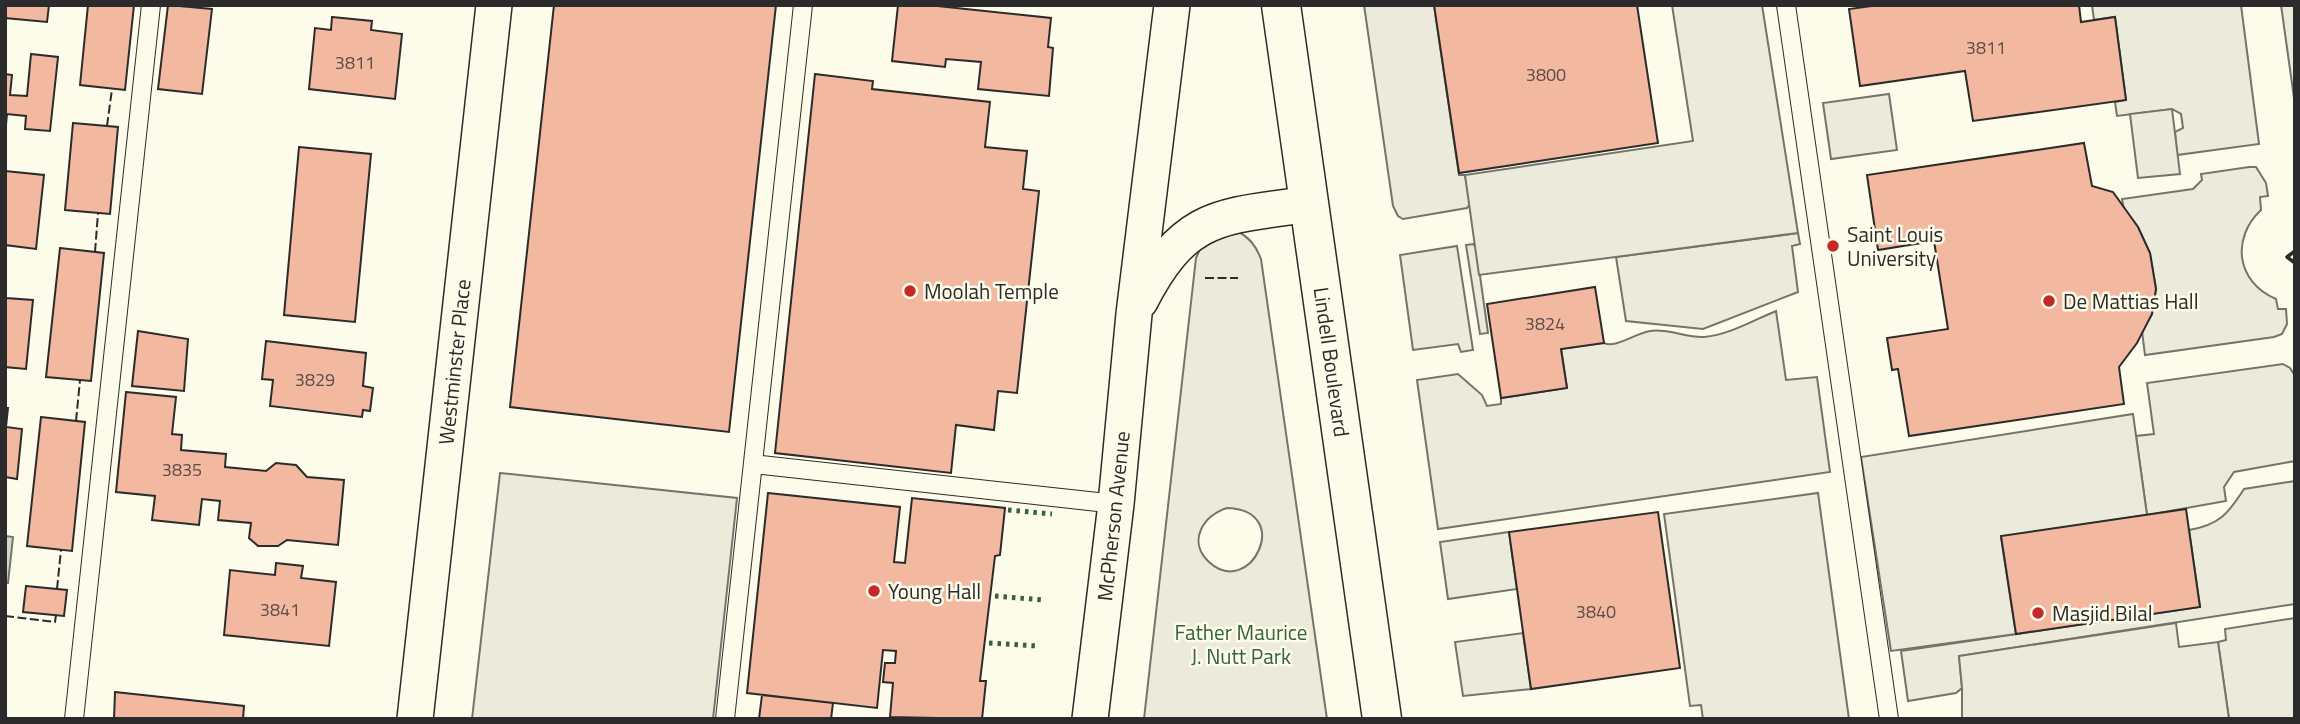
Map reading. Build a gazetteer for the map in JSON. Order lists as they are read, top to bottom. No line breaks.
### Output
{"streets":{"main road":["Lindell Boulevard"],"street":["Westminster Place","McPherson Avenue"]},"crossings":[["Lindell Boulevard","McPherson Avenue"]],"parks":["Father Maurice J. Nutt Park"],"places":["Saint Louis University","Moolah Temple","De Mattias Hall","Young Hall","Masjid Bilal"],"house_numbers":["3811","3811","3800","3824","3829","3835","3841","3840"]}
